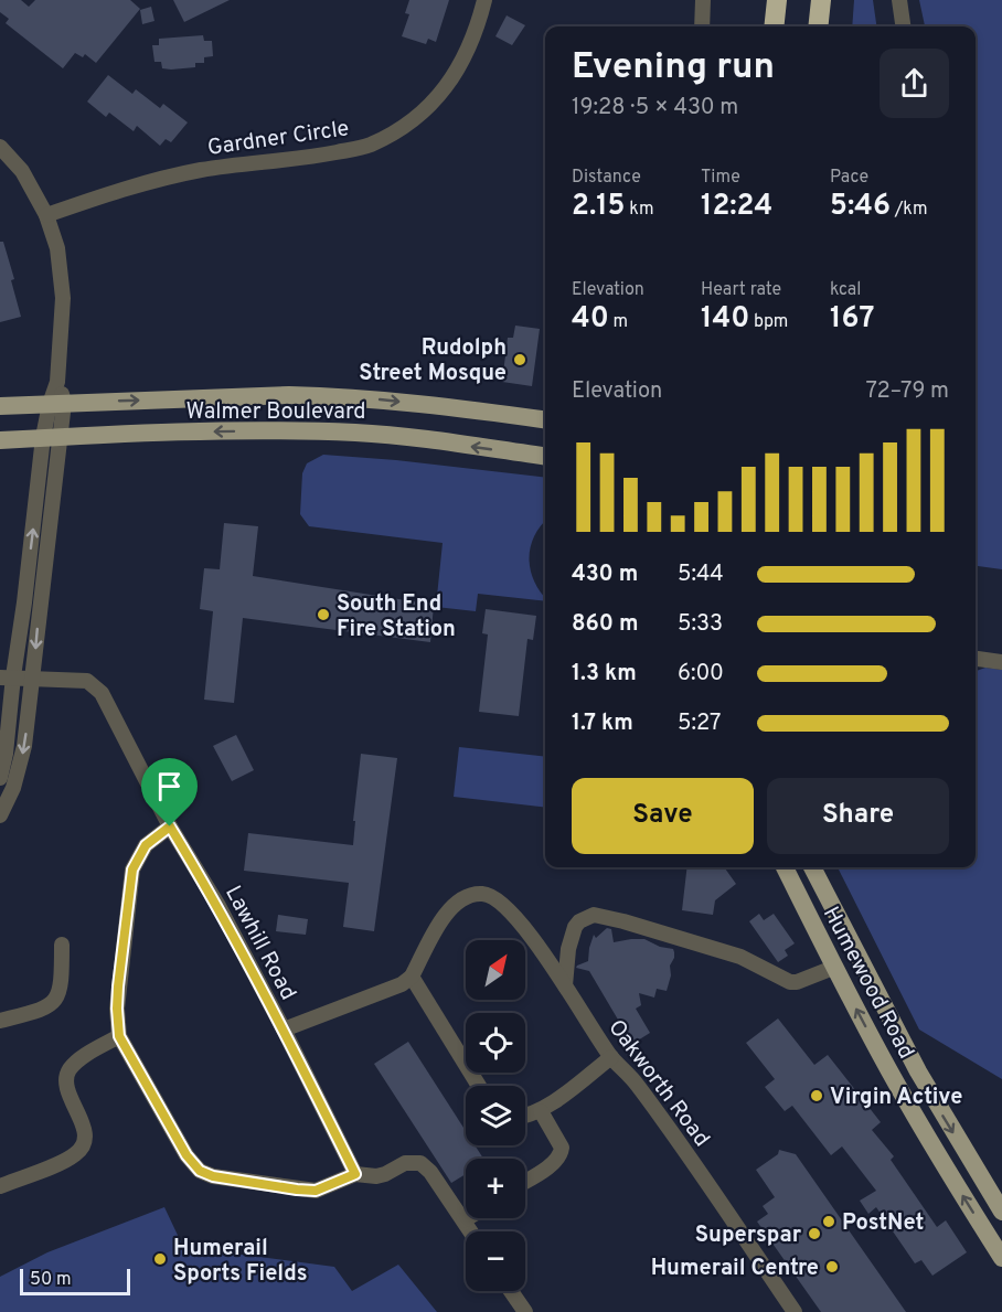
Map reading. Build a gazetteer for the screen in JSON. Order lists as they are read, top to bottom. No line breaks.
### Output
{"streets":{"main road":["Walmer Boulevard","Humewood Road"],"street":["Gardner Circle","Lawhill Road","Oakworth Road"]},"places":["Rudolph Street Mosque","South End Fire Station","Virgin Active","PostNet","Superspar","Humerail Sports Fields","Humerail Centre"],"scale_bar":"50 m","north":"top right","page":{"heading":["Evening run","19:28 · 5 × 430 m"],"stats":[["Distance","2.15 km"],["Time","12:24"],["Pace","5:46 /km"],["Elevation","40 m"],["Heart rate","140 bpm"],["kcal","167"]],"chart":["Elevation","72–79 m"],"list":[{"name":"430 m","note":"5:44"},{"name":"860 m","note":"5:33"},{"name":"1.3 km","note":"6:00"},{"name":"1.7 km","note":"5:27"}],"buttons":["Save","Share"],"map_buttons":["+","−"],"scale":"50 m"}}
